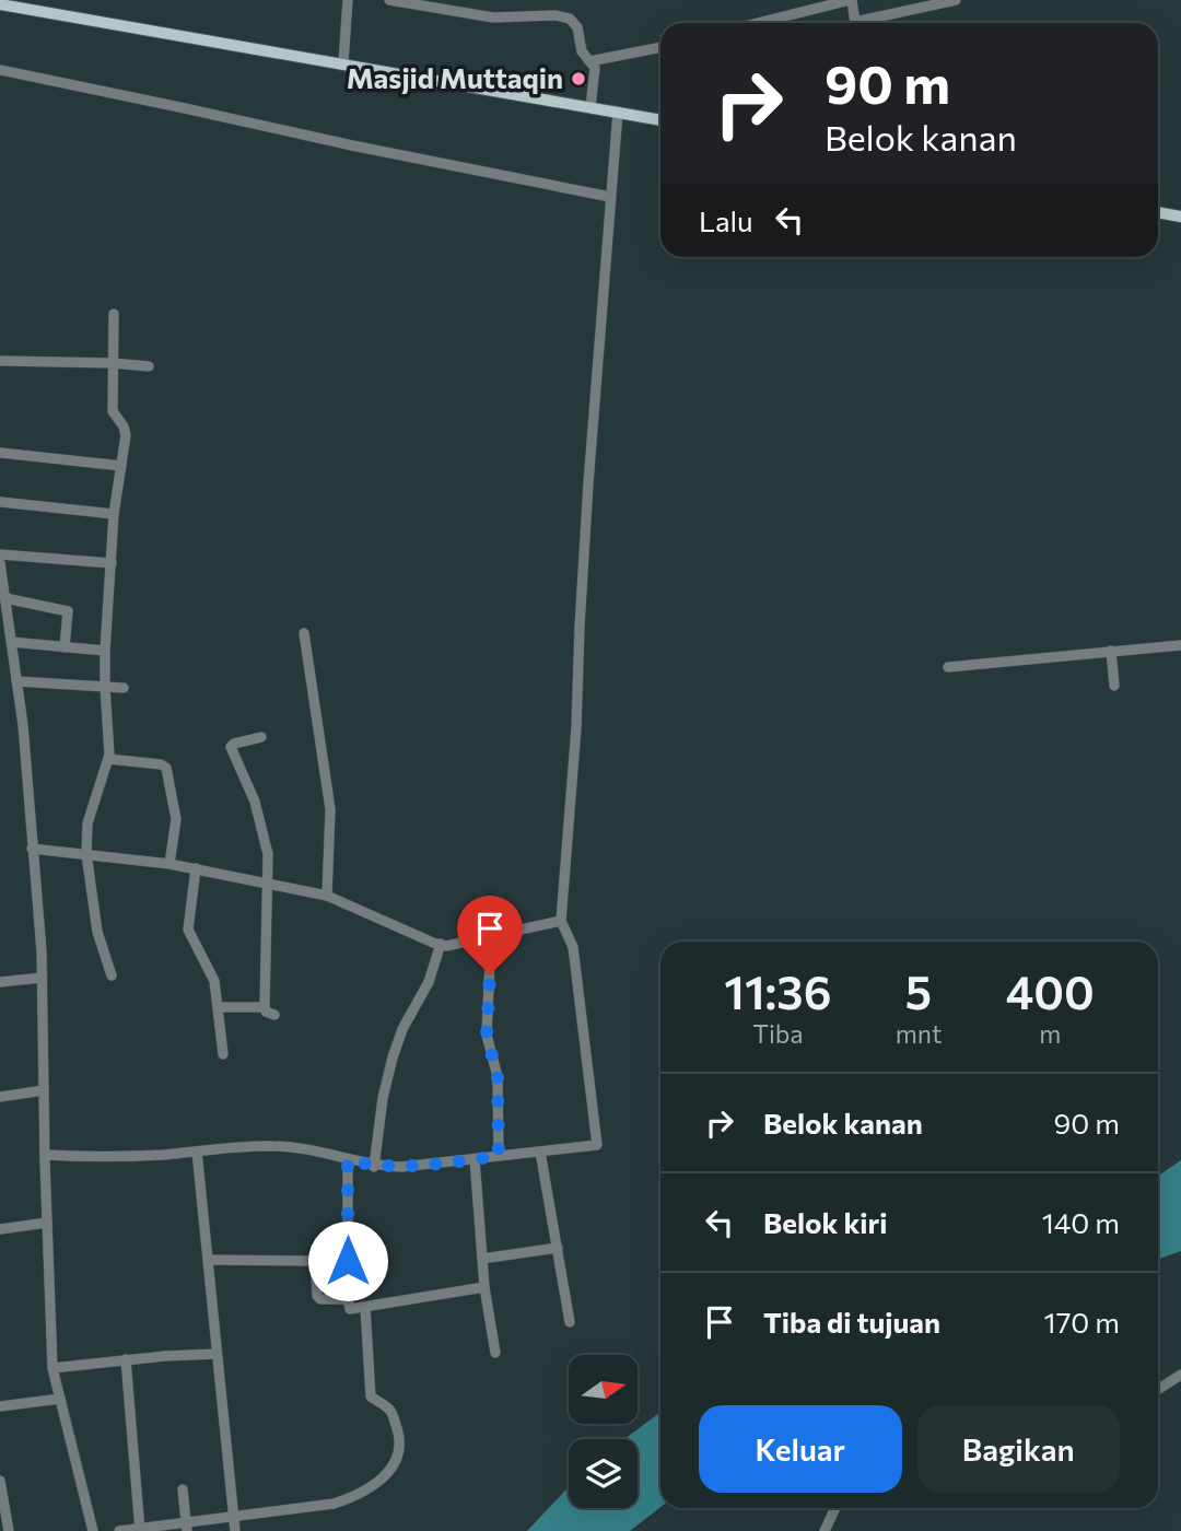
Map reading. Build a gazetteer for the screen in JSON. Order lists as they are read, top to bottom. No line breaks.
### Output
{"places":["Masjid Muttaqin"],"north":"right","page":{"turn":["90 m","Belok kanan"],"then":"Lalu","eta":["11:36","Tiba","5","mnt","400","m"],"list":[{"name":"Belok kanan","value":"90 m"},{"name":"Belok kiri","value":"140 m"},{"name":"Tiba di tujuan","value":"170 m"}],"buttons":["Keluar","Bagikan"]}}
